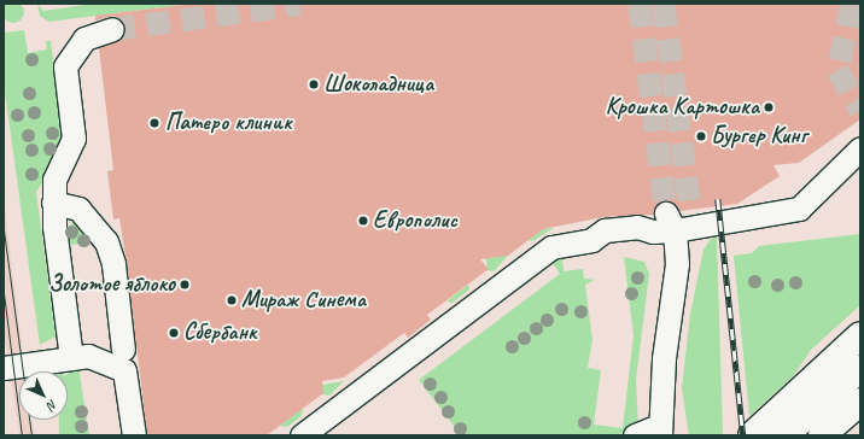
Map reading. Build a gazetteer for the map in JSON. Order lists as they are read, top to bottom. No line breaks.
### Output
{"places":["Шоколадница","Крошка Картошка","Патеро клиник","Бургер Кинг","Европолис","Золотое яблоко","Мираж Синема","Сбербанк"],"north":"bottom right"}
